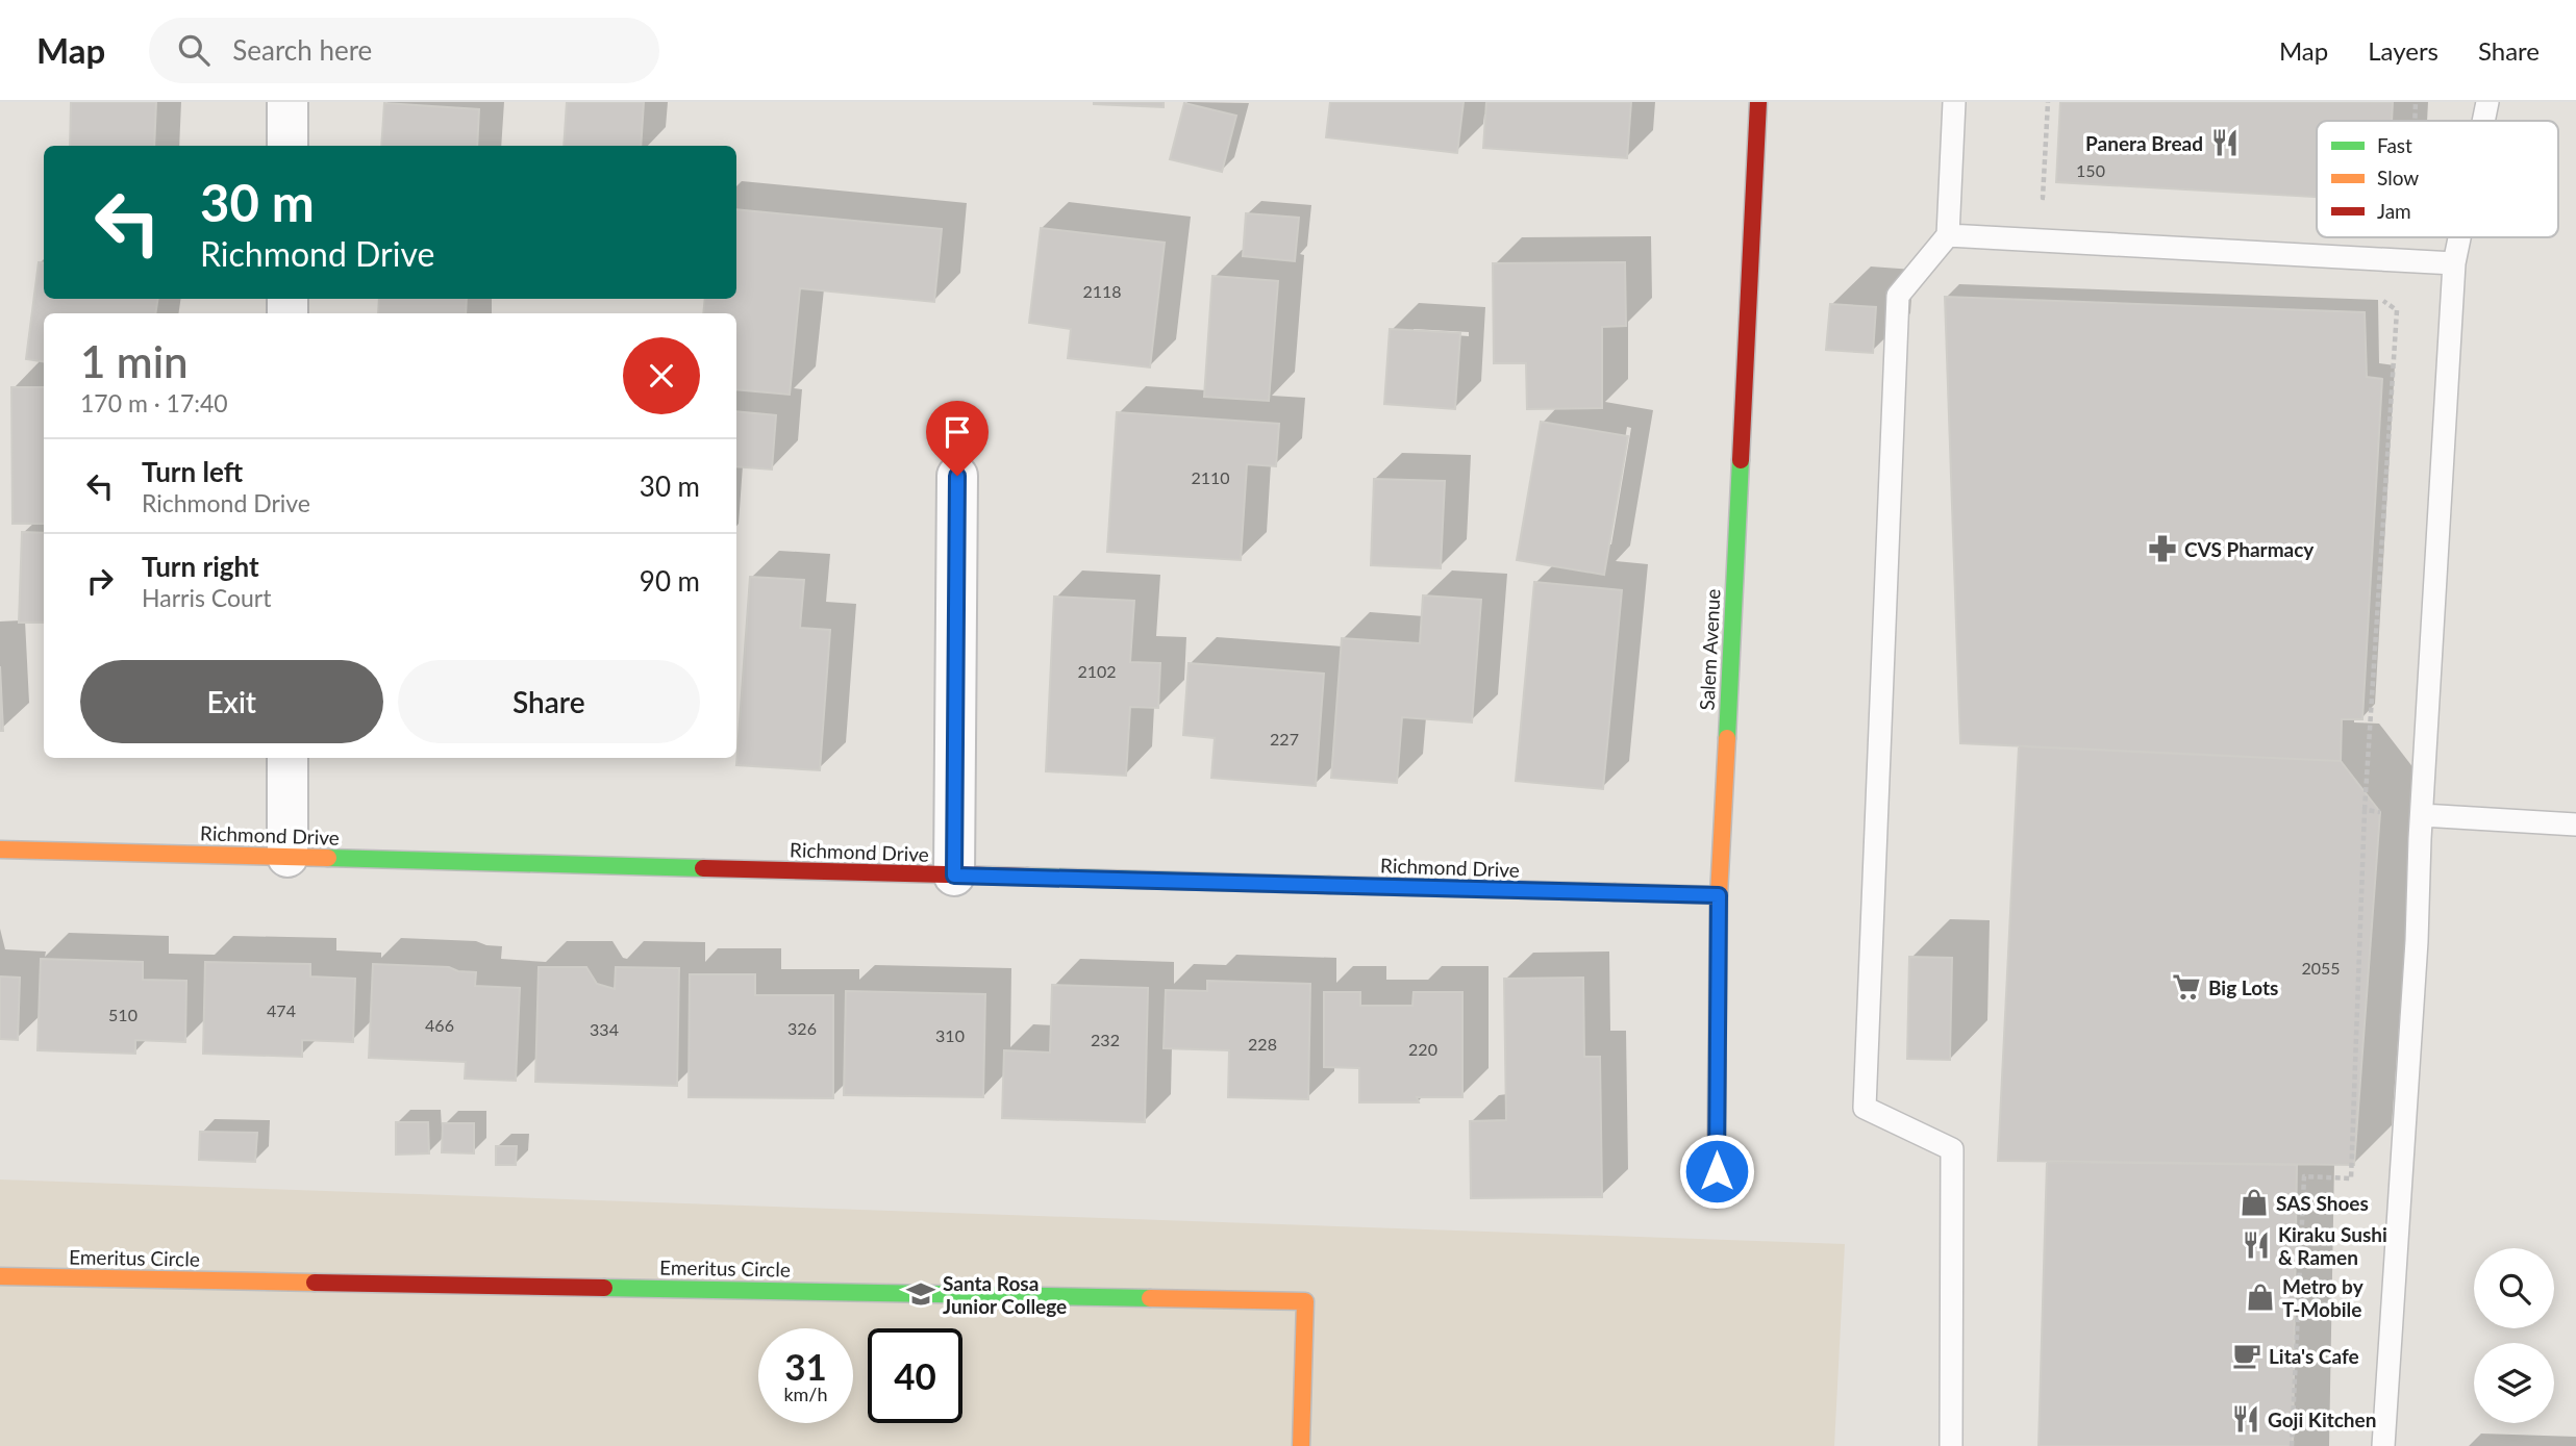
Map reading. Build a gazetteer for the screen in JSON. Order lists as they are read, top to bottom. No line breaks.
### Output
{"streets":{"street":["Salem Avenue","Richmond Drive","Emeritus Circle"]},"crossings":[["Salem Avenue","Richmond Drive"]],"places":{"restaurant":["Panera Bread","Kiraku Sushi & Ramen","Goji Kitchen"],"pharmacy":["CVS Pharmacy"],"supermarket":["Big Lots"],"shop":["SAS Shoes","Metro by T-Mobile"],"school or university":["Santa Rosa Junior College"],"cafe":["Lita's Cafe"]},"house_numbers":["150","2118","2110","2102","227","2055","474","510","466","326","334","310","232","228","220"],"legend":["Fast","Slow","Jam"],"page":{"header":"Map","search":"Search here","nav":["Map","Layers","Share"],"turn":["30 m","Richmond Drive"],"heading":["1 min","170 m · 17:40"],"list":[{"name":"Turn left","note":"Richmond Drive","value":"30 m"},{"name":"Turn right","note":"Harris Court","value":"90 m"}],"buttons":["Exit","Share"],"speed":"31 km/h","limit":"40"}}
